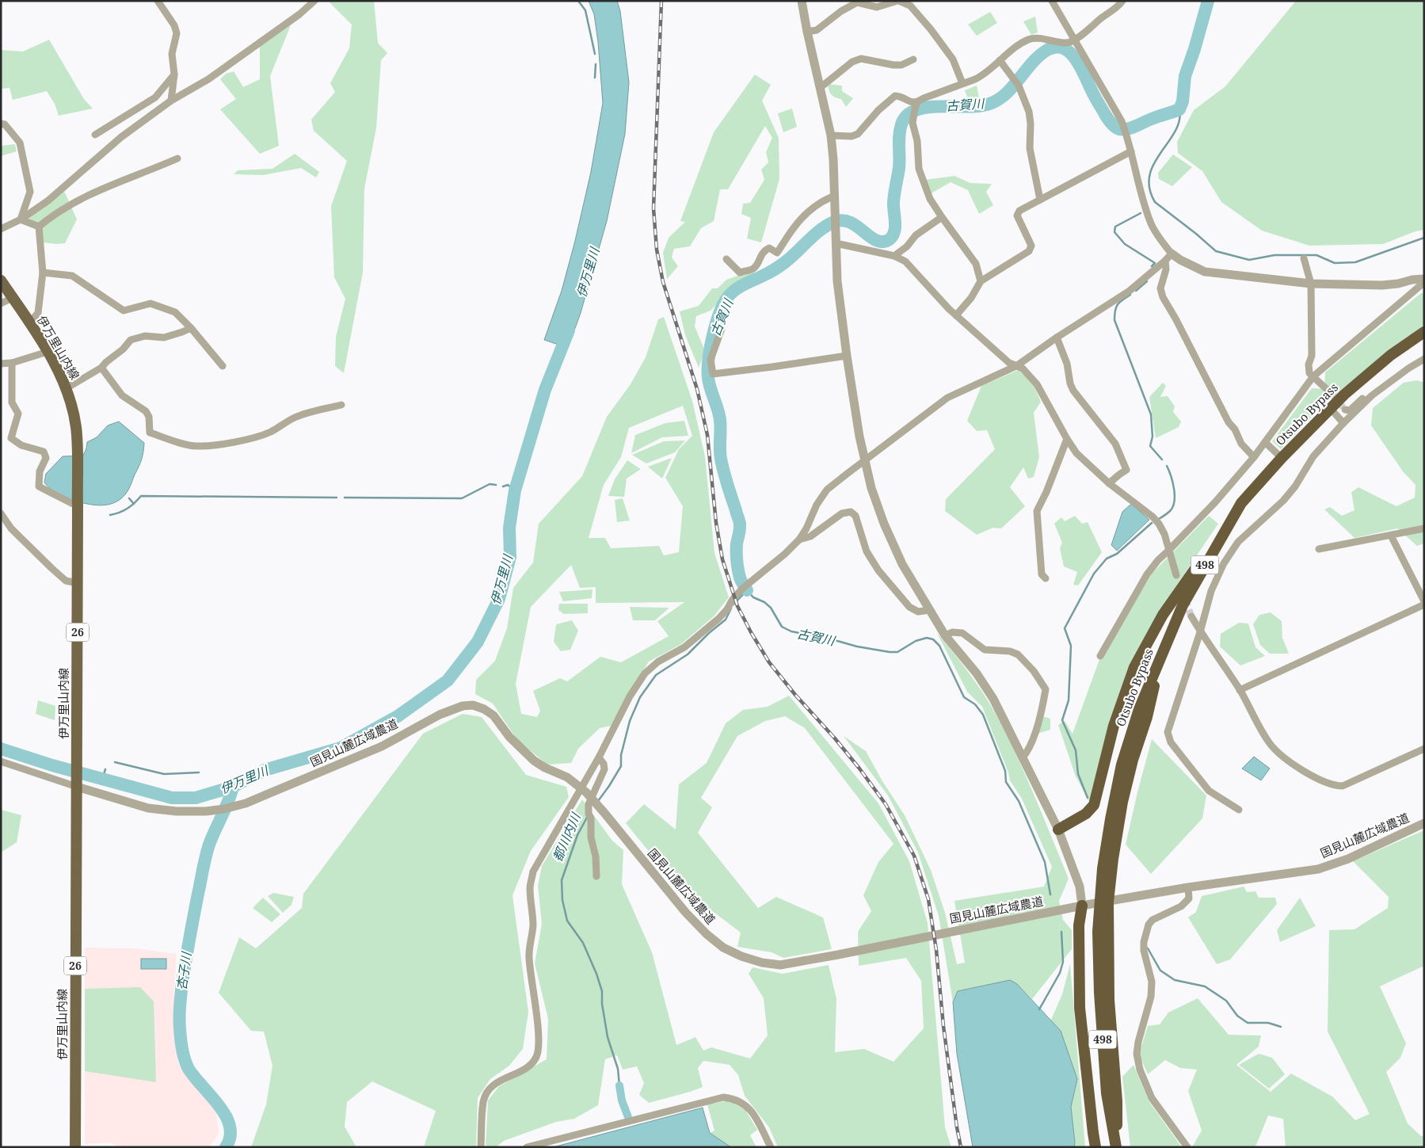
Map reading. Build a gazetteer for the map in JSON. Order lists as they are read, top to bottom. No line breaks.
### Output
{"streets":{"highway":["Otsubo Bypass","498"],"main road":["伊万里山内線","26"],"street":["国見山麓広域農道"]},"crossings":[["伊万里山内線","国見山麓広域農道"]],"water":["古賀川","伊万里川","都川内川","杏子川"]}
